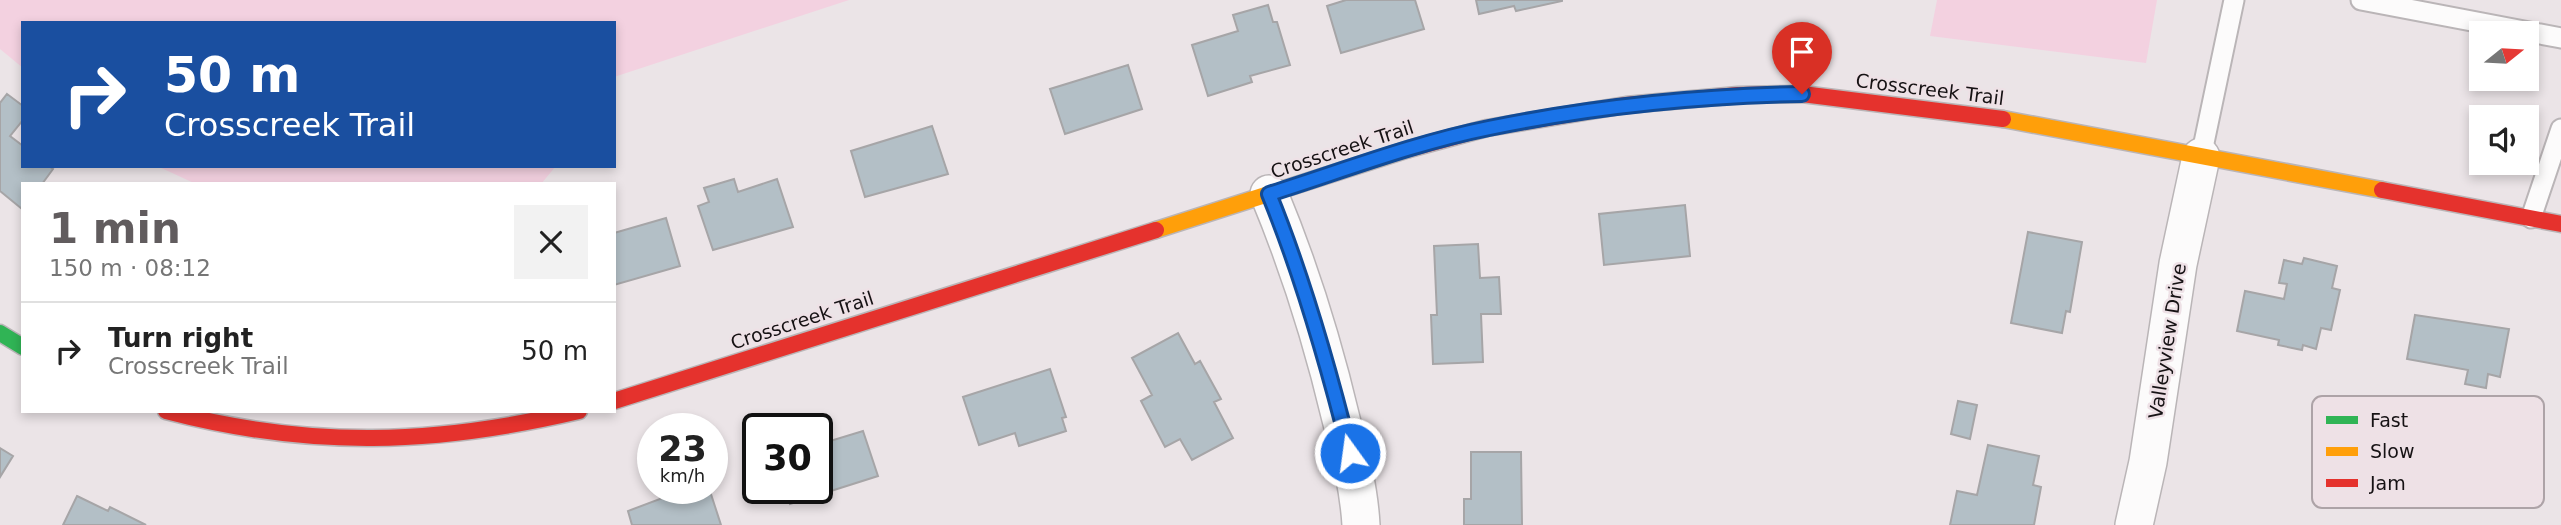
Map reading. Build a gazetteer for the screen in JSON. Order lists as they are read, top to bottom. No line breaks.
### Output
{"streets":{"street":["Crosscreek Trail","Valleyview Drive"]},"crossings":[["Crosscreek Trail","Valleyview Drive"]],"legend":["Fast","Slow","Jam"],"north":"right","page":{"turn":["50 m","Crosscreek Trail"],"heading":["1 min","150 m · 08:12"],"list":[{"name":"Turn right","note":"Crosscreek Trail","value":"50 m"}],"speed":"23 km/h","limit":"30"}}
